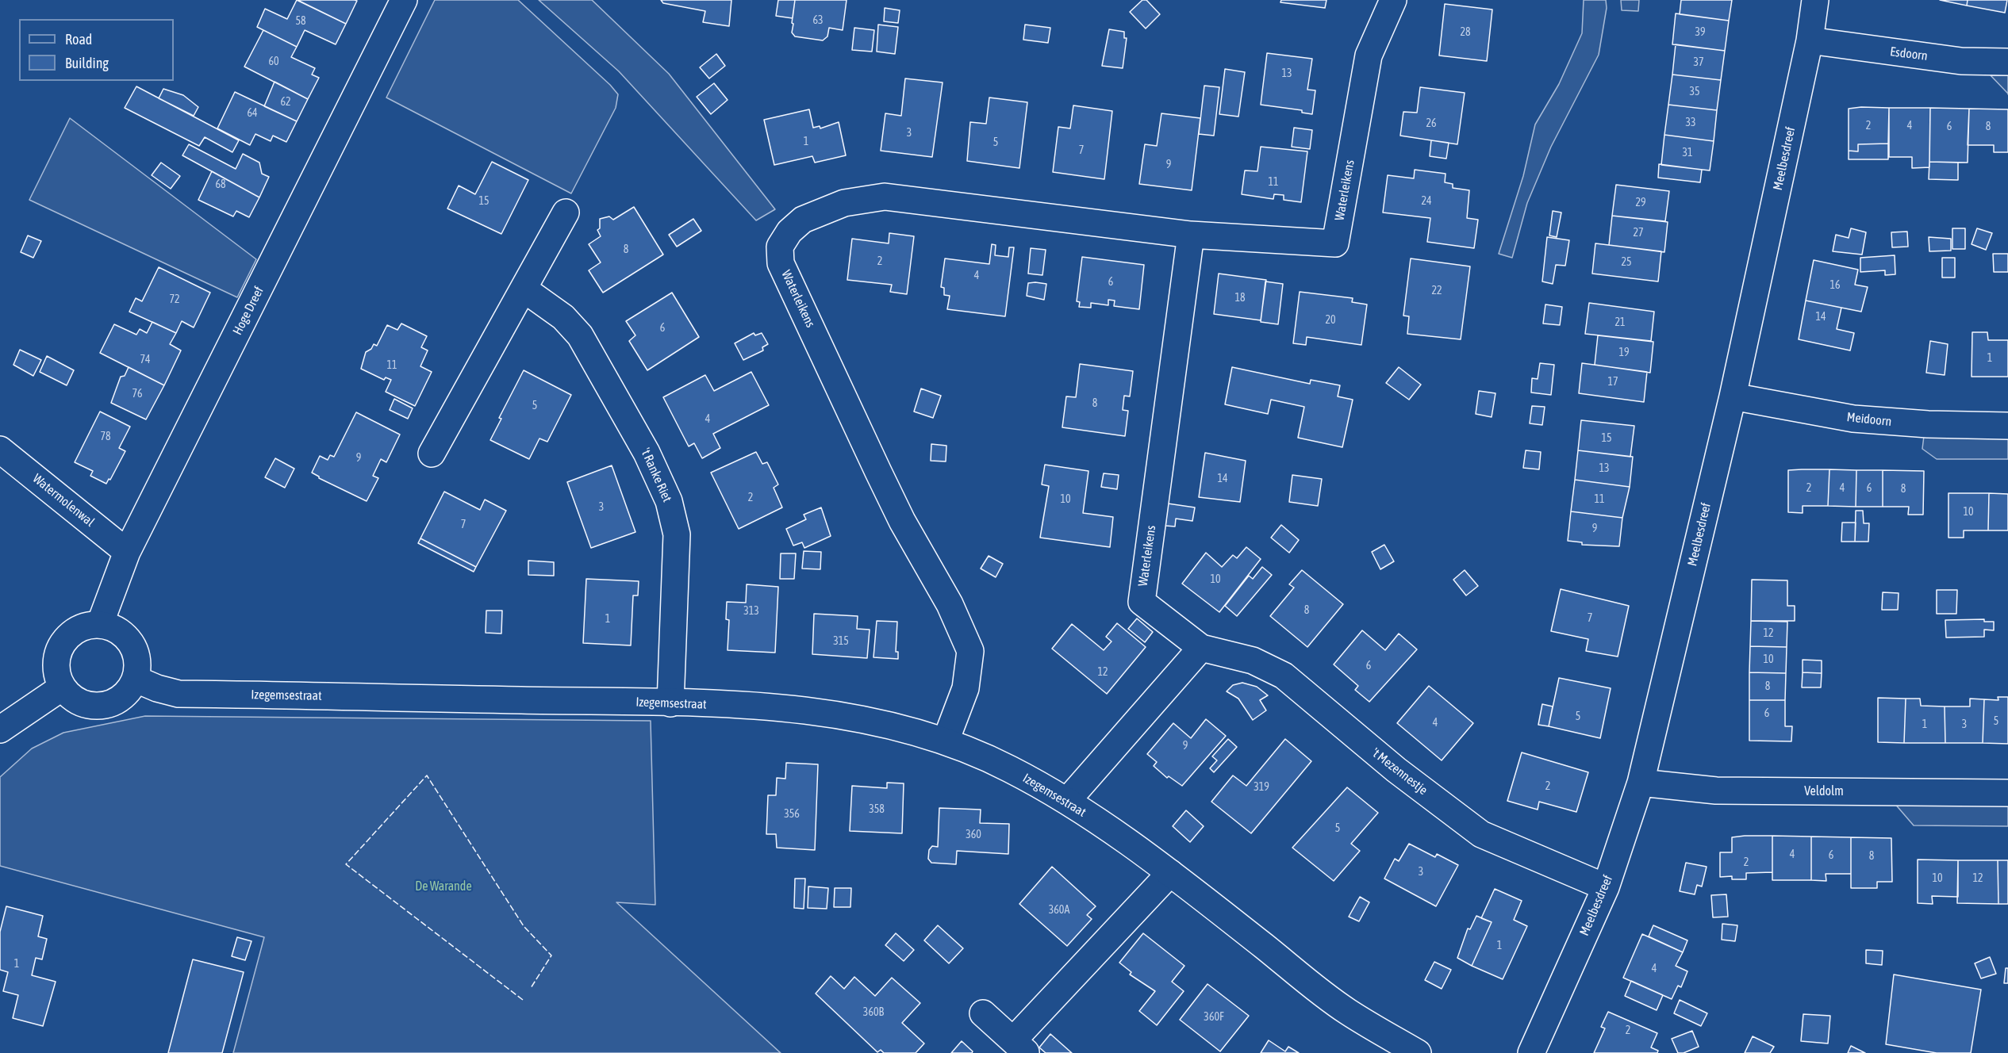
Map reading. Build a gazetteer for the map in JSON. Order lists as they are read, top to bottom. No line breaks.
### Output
{"streets":{"street":["Esdoorn","Meelbesdreef","Waterleikens","Hoge Dreef","Meidoorn","'t Ranke Riet","Watermolenwal","Izegemsestraat","'t Mezennestje","Veldolm"]},"crossings":[["Esdoorn","Meelbesdreef"],["Meelbesdreef","Meidoorn"],["Meelbesdreef","'t Mezennestje"],["Meelbesdreef","Veldolm"],["Waterleikens","Izegemsestraat"],["Waterleikens","'t Mezennestje"],["Hoge Dreef","Watermolenwal"],["Hoge Dreef","Izegemsestraat"],["'t Ranke Riet","Izegemsestraat"]],"parks":["De Warande"],"house_numbers":["63","58","28","39","60","37","13","35","62","64","33","26","2","4","6","8","3","1","5","7","31","9","11","68","15","24","29","27","8","2","25","4","6","16","22","18","72","14","20","21","6","19","1","74","11","17","76","8","5","4","78","15","9","13","14","2","4","6","8","2","10","11","3","10","7","9","10","8","313","7","1","12","315","10","6","12","8","6","5","5","4","1","3","9","2","319","358","356","5","360","4","6","8","2","3","10","12","360A","1","1","4","360B","360F","2"],"legend":["Road","Building"]}
